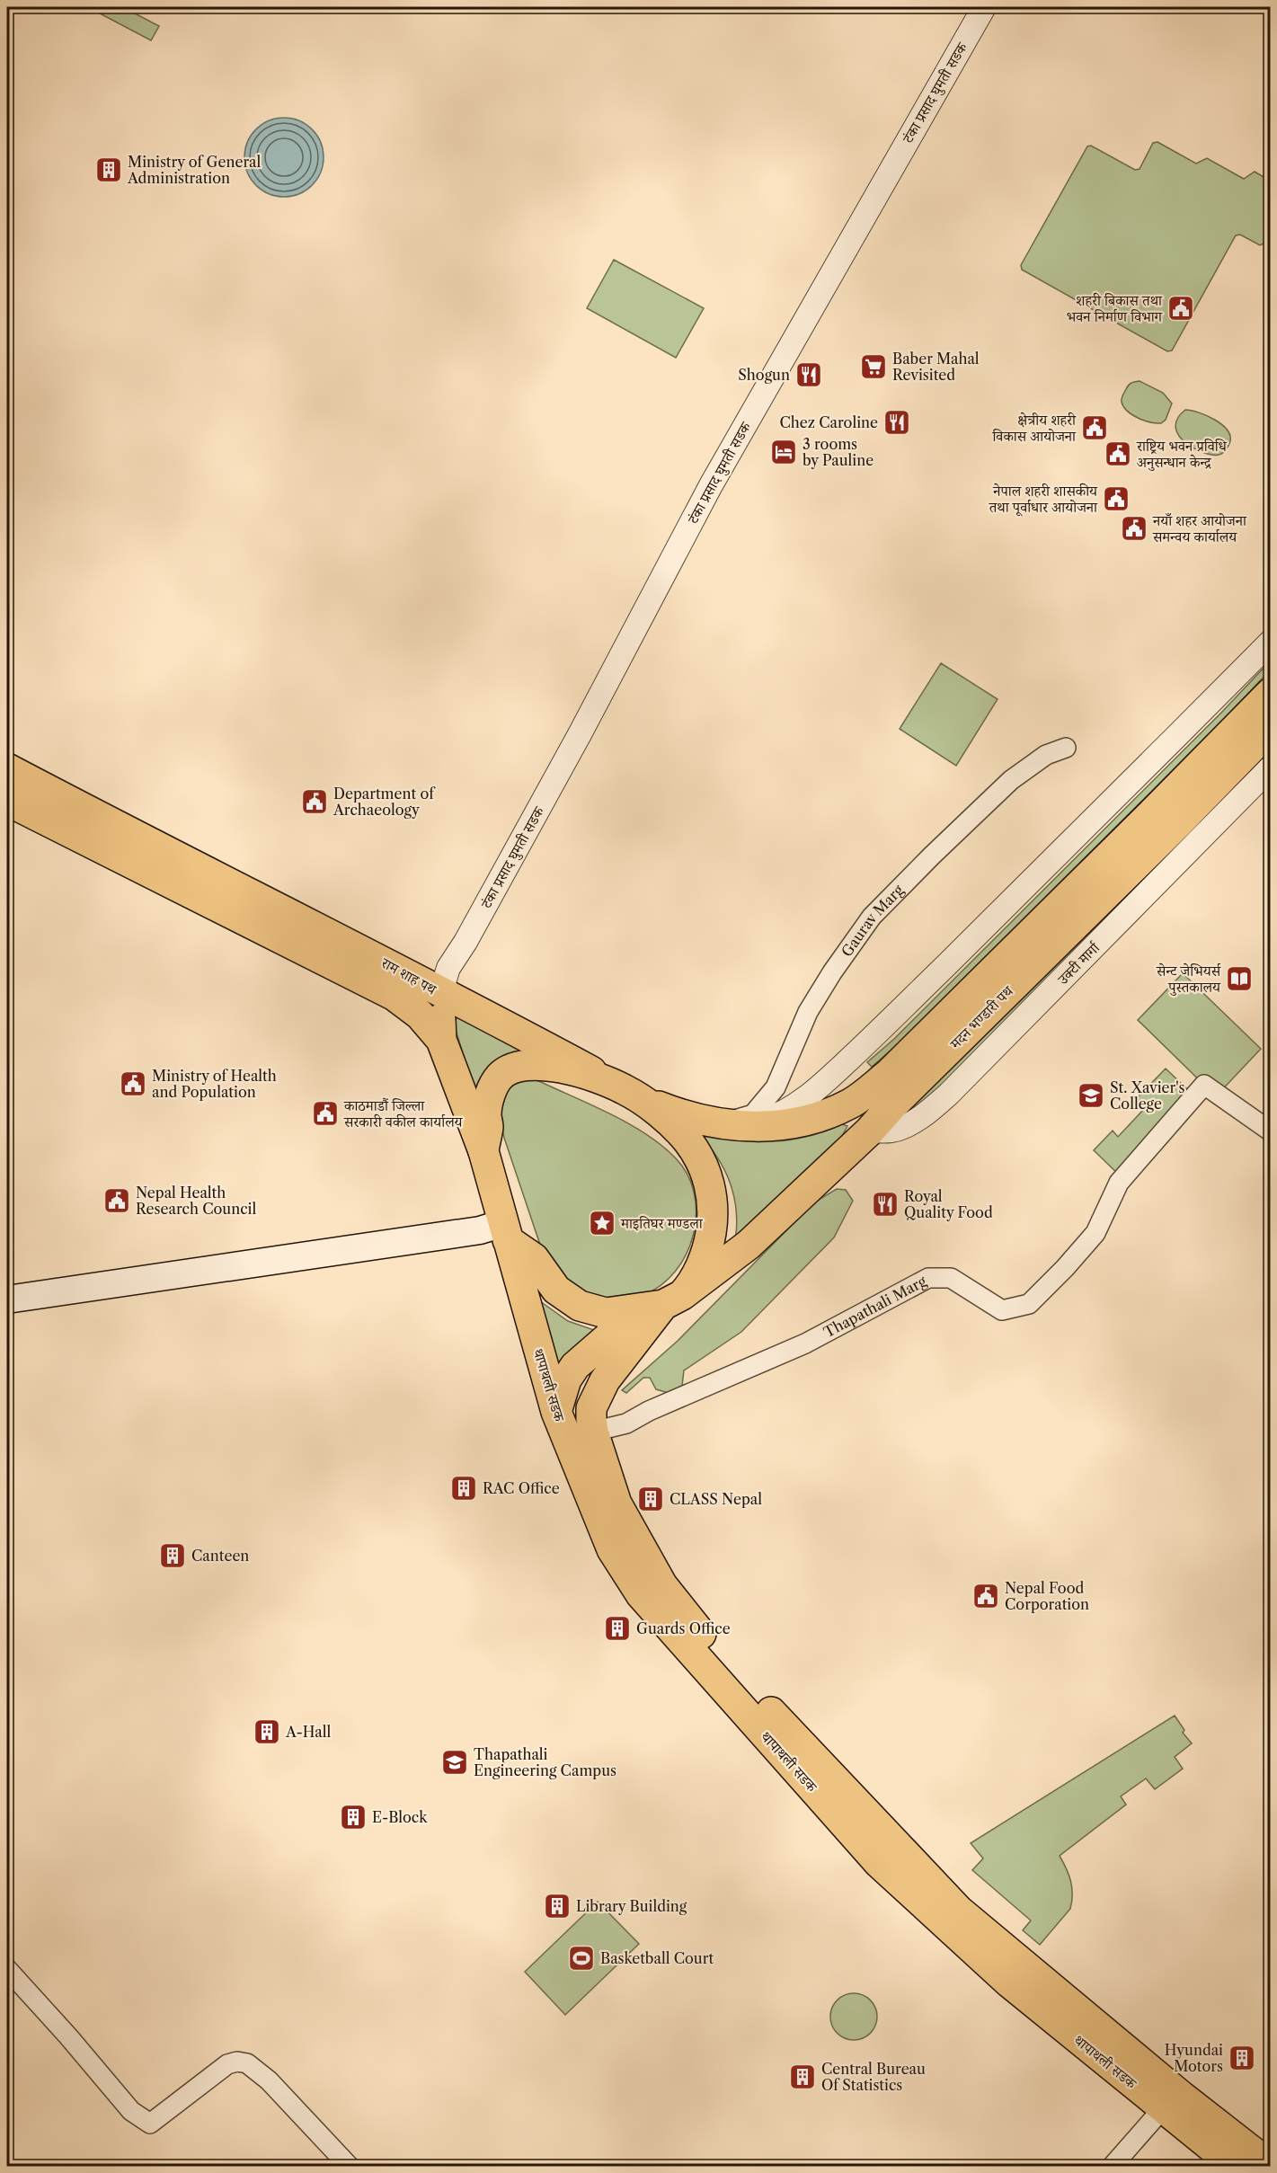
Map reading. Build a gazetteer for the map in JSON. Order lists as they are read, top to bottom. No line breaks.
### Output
{"streets":{"main road":["राम शाह पथ","मदन भण्डारी पथ","थापाथली सडक"],"street":["टंका प्रसाद घुमती सडक","Gaurav Marg","उक्टी मार्गा","Thapathali Marg"]},"crossings":[["Gaurav Marg","मदन भण्डारी पथ"],["उक्टी मार्गा","मदन भण्डारी पथ"],["राम शाह पथ","थापाथली सडक"],["मदन भण्डारी पथ","थापाथली सडक"],["Thapathali Marg","थापाथली सडक"]],"places":{"building":["Ministry of General Administration","RAC Office","CLASS Nepal","Canteen","Guards Office","A-Hall","E-Block","Library Building","Hyundai Motors","Central Bureau Of Statistics"],"public building":["शहरी बिकास तथा भवन निर्माण विभाग","क्षेत्रीय शहरी विकास आयोजना","राष्ट्रिय भवन प्रविधि अनुसन्धान केन्द्र","नेपाल शहरी शासकीय तथा पूर्वाधार आयोजना","नयाँ शहर आयोजना समन्वय कार्यालय","Department of Archaeology","Ministry of Health and Population","काठमाडौं जिल्ला सरकारी वकील कार्यालय","Nepal Health Research Council","Nepal Food Corporation"],"supermarket":["Baber Mahal Revisited"],"restaurant":["Shogun","Chez Caroline","Royal Quality Food"],"hotel":["3 rooms by Pauline"],"library":["सेन्ट जेभियर्स पुस्तकालय"],"school or university":["St. Xavier's College","Thapathali Engineering Campus"],"place":["माइतिघर मण्डला"],"sports":["Basketball Court"]}}
